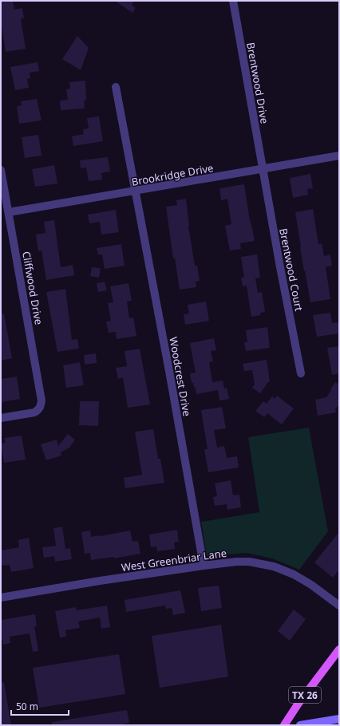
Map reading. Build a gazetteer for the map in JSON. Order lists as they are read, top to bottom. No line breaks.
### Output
{"streets":{"main road":["TX 26"],"street":["Brentwood Drive","Brookridge Drive","Brentwood Court","Cliffwood Drive","Woodcrest Drive","West Greenbriar Lane"]},"crossings":[["Brentwood Drive","Brookridge Drive"],["Brentwood Drive","Brentwood Court"],["Brookridge Drive","Brentwood Court"],["Brookridge Drive","Cliffwood Drive"],["Brookridge Drive","Woodcrest Drive"],["Woodcrest Drive","West Greenbriar Lane"]],"scale_bar":"50 m"}
